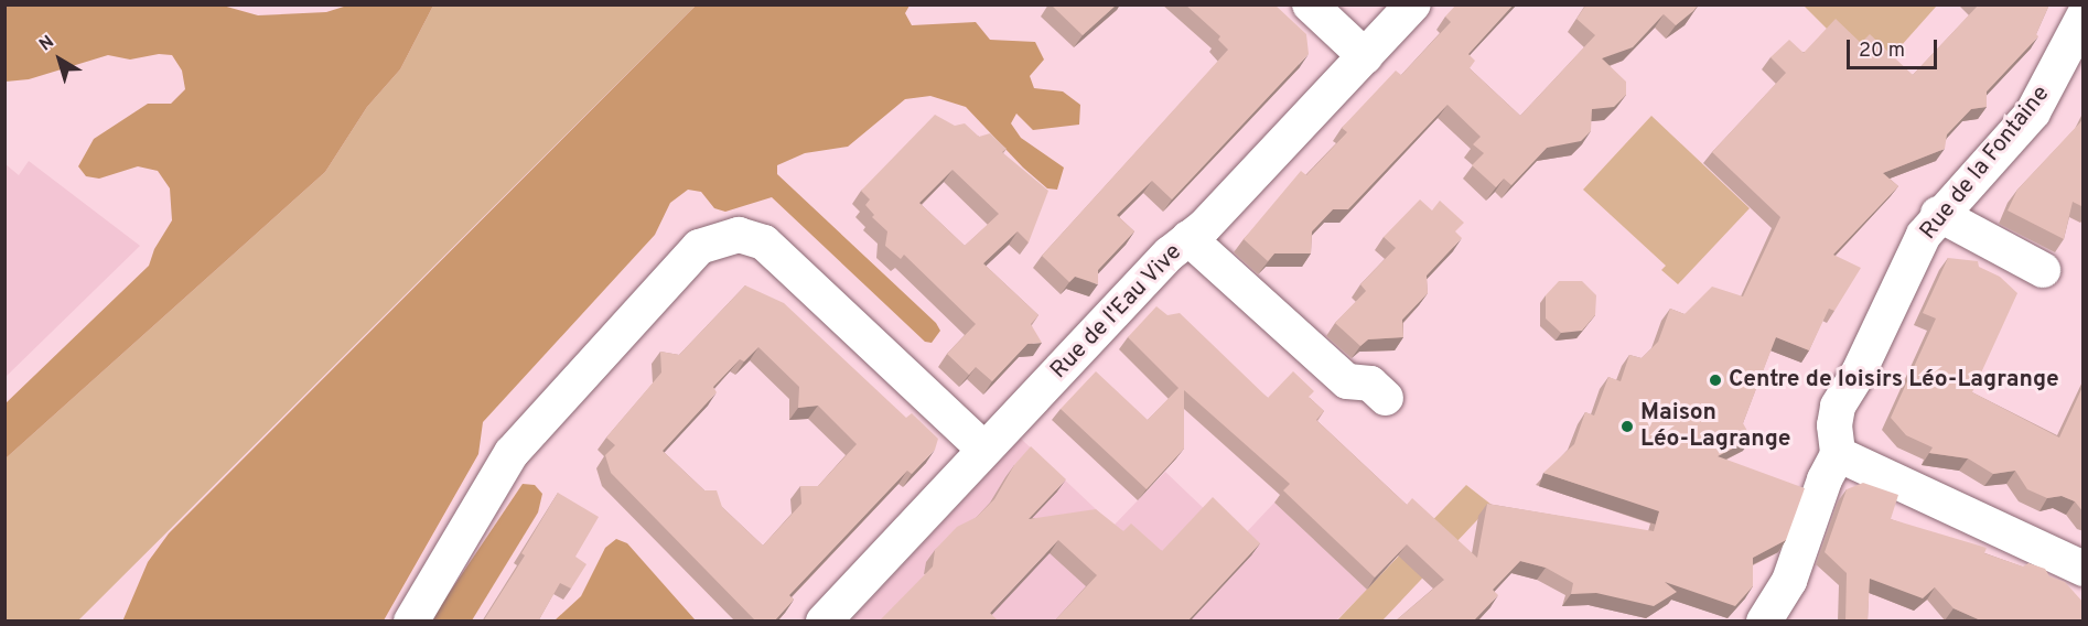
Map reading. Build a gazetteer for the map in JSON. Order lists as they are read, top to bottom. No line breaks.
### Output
{"streets":{"street":["Rue de la Fontaine","Rue de l'Eau Vive"]},"places":["Centre de loisirs Léo-Lagrange","Maison Léo-Lagrange"],"scale_bar":"20 m","north":"top left"}
